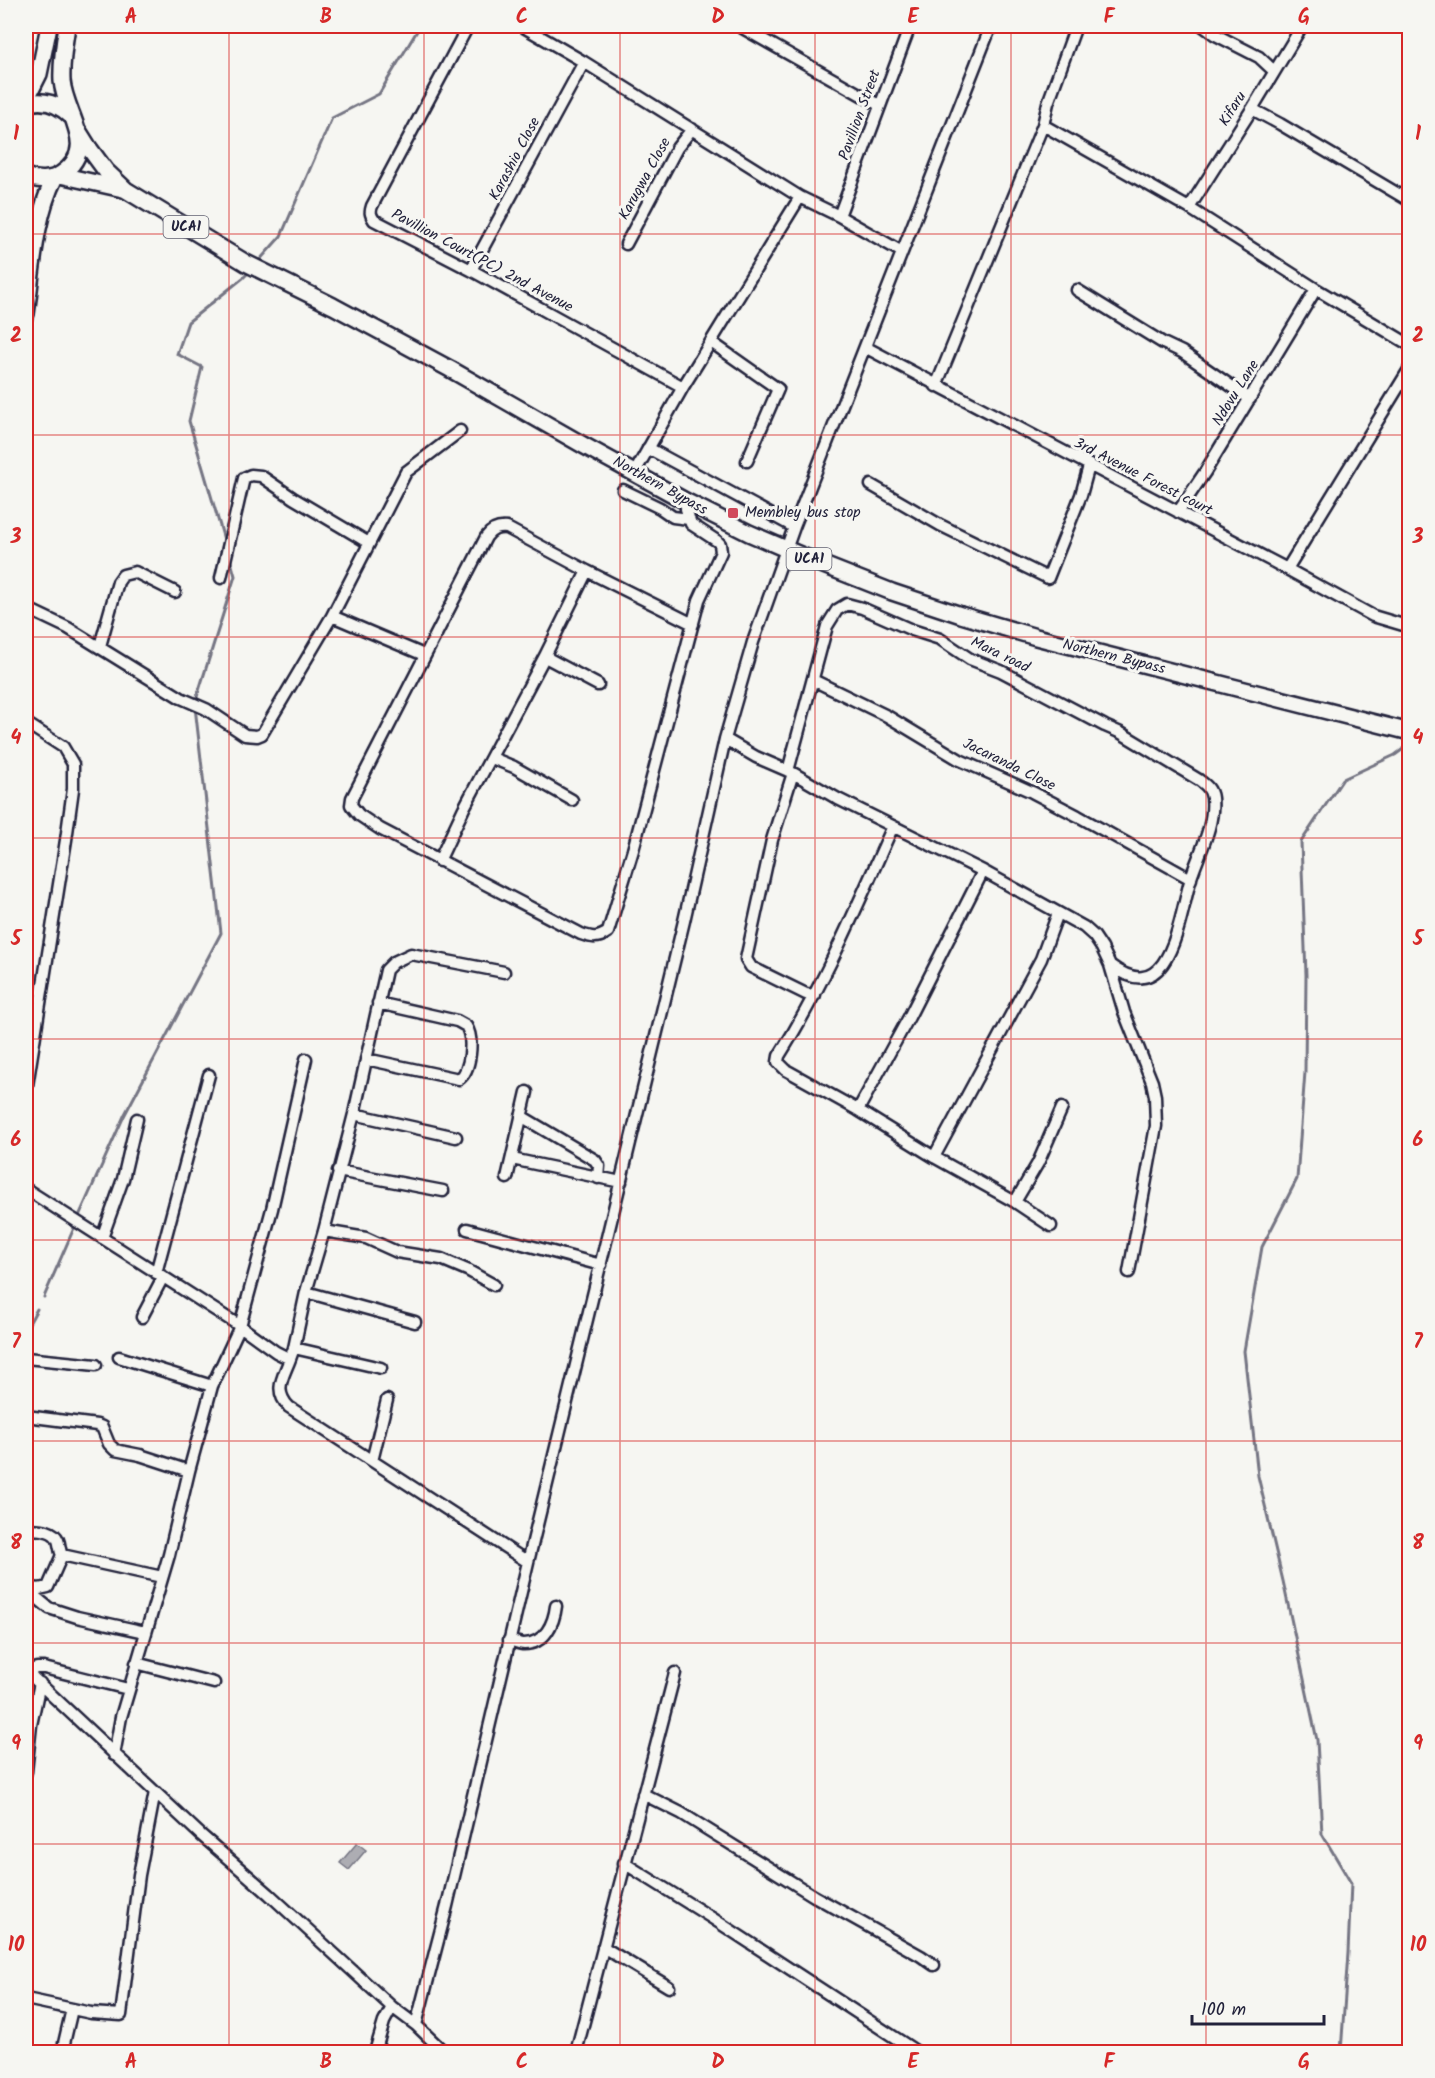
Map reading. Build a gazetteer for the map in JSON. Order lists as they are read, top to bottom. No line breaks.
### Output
{"streets":{"main road":["UCA1","Northern Bypass"],"street":["Kifaru","Pavillion Street","Karashio Close","Karugwa Close","Pavillion Court(PC) 2nd Avenue","Ndovu Lane","3rd Avenue Forest court","Mara road","Jacaranda Close"]},"crossings":[["Karashio Close","Pavillion Court(PC) 2nd Avenue"],["UCA1","Northern Bypass"],["Ndovu Lane","3rd Avenue Forest court"],["Mara road","Jacaranda Close"]],"places":{"transit":["Membley bus stop"]},"scale_bar":"100 m","grid":{"columns":["A","B","C","D","E","F","G"],"rows":["1","2","3","4","5","6","7","8","9","10"]}}
